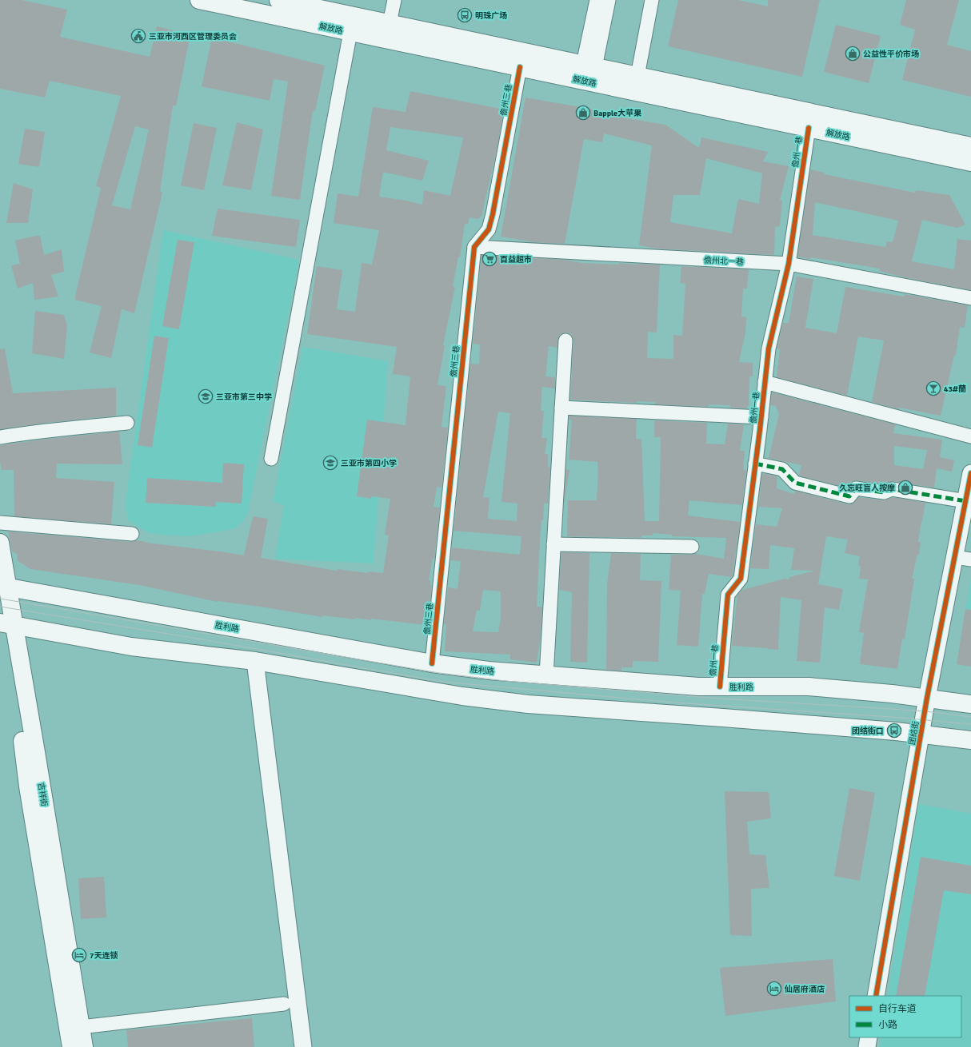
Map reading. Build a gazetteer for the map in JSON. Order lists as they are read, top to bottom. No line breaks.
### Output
{"streets":{"main road":["解放路","胜利路","吉祥街"],"street":["儋州三巷","儋州一巷","儋州北一巷","团结街"]},"crossings":[["解放路","儋州三巷"],["解放路","儋州一巷"],["儋州三巷","儋州北一巷"],["儋州三巷","胜利路"],["儋州一巷","儋州北一巷"],["儋州一巷","胜利路"],["胜利路","团结街"],["胜利路","吉祥街"]],"places":{"bus stop":["明珠广场","团结街口"],"public building":["三亚市河西区管理委员会"],"shop":["公益性平价市场","Bapple大苹果","久忘旺盲人按摩"],"supermarket":["百益超市"],"bar":["43#蘭"],"school or university":["三亚市第三中学","三亚市第四小学"],"hotel":["7天连锁","仙居府酒店"]},"legend":["自行车道","小路"]}
